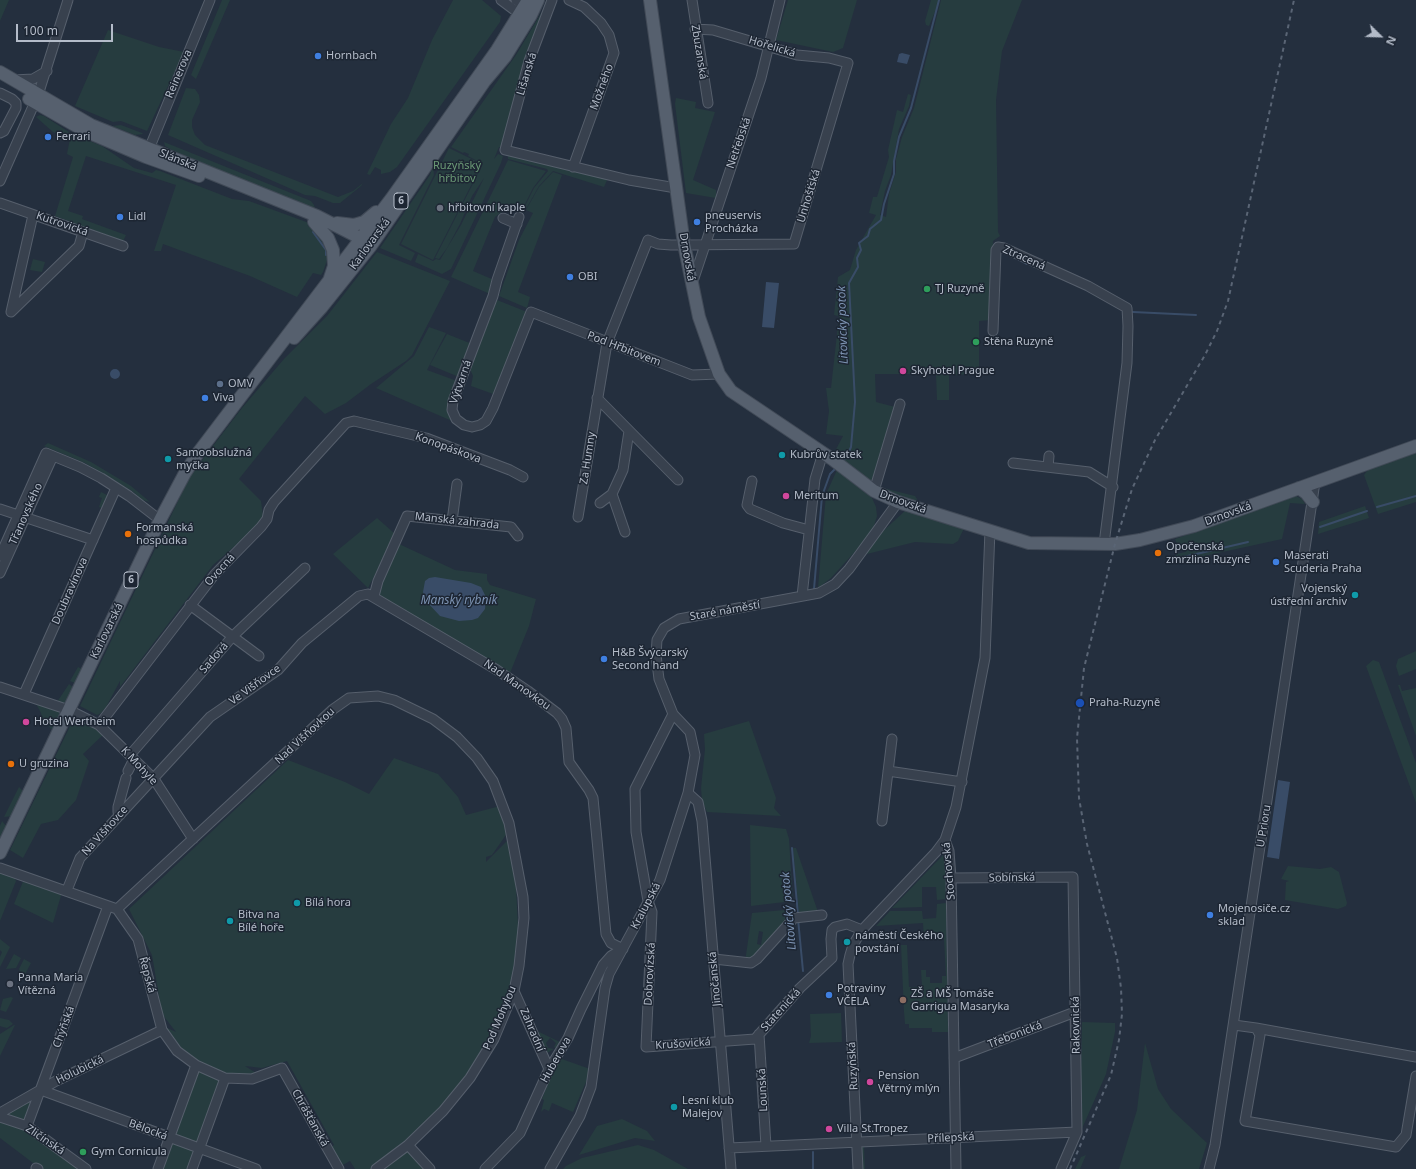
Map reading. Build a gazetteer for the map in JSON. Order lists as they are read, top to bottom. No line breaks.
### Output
{"streets":{"main road":["Slánská","6","Karlovarská","Drnovská"],"street":["Hořelická","Zbuzanská","Reinerova","Lišanská","Možného","Netřebská","Unhošťská","Kutrovická","Ztracená","Pod Hřbitovem","Výtvarná","Konopáskova","Za Humny","Třanovského","Manská zahrada","Ovocná","Doubravínova","Staré náměstí","Sadová","Ve Višňovce","Nad Manovkou","Nad Višňovkou","K Mohyle","U Prioru","Na Višňovce","Stochovská","Sobínská","Kralupská","Dobrovízská","Řepská","Jinočanská","Statenická","Pod Mohylou","Rakovnická","Chýňská","Zahradní","Třebonická","Krušovická","Huberova","Ruzyňská","Holubická","Lounská","Chrášťanská","Bělocká","Přílepská","Zličínská"]},"crossings":[["Hořelická","Zbuzanská"],["Hořelická","Netřebská"],["Hořelická","Unhošťská"],["Reinerova","Slánská"],["Lišanská","Možného"],["Netřebská","Unhošťská"],["Netřebská","Drnovská"],["Slánská","Karlovarská"],["Karlovarská","K Mohyle"],["Drnovská","Pod Hřbitovem"],["Drnovská","Za Humny"],["Drnovská","Staré náměstí"],["Drnovská","U Prioru"],["Drnovská","Stochovská"],["Pod Hřbitovem","Výtvarná"],["Pod Hřbitovem","Za Humny"],["Konopáskova","Ovocná"],["Třanovského","Doubravínova"],["Manská zahrada","Ve Višňovce"],["Manská zahrada","Nad Manovkou"],["Ovocná","K Mohyle"],["Doubravínova","K Mohyle"],["Staré náměstí","Kralupská"],["Sadová","K Mohyle"],["Sadová","Na Višňovce"],["Ve Višňovce","Nad Manovkou"],["Ve Višňovce","K Mohyle"],["Ve Višňovce","Na Višňovce"],["Nad Manovkou","Kralupská"],["Nad Manovkou","Huberova"],["Nad Višňovkou","K Mohyle"],["Nad Višňovkou","Řepská"],["Nad Višňovkou","Pod Mohylou"],["Nad Višňovkou","Chýňská"],["K Mohyle","Na Višňovce"],["Stochovská","Sobínská"],["Stochovská","Třebonická"],["Stochovská","Přílepská"],["Sobínská","Rakovnická"],["Kralupská","Dobrovízská"],["Kralupská","Jinočanská"],["Kralupská","Huberova"],["Dobrovízská","Krušovická"],["Řepská","Chýňská"],["Řepská","Holubická"],["Řepská","Chrášťanská"],["Jinočanská","Statenická"],["Jinočanská","Krušovická"],["Jinočanská","Přílepská"],["Statenická","Krušovická"],["Statenická","Lounská"],["Pod Mohylou","Zahradní"],["Rakovnická","Třebonická"],["Rakovnická","Přílepská"],["Chýňská","Holubická"],["Chýňská","Bělocká"],["Chýňská","Zličínská"],["Zahradní","Huberova"],["Ruzyňská","Přílepská"],["Holubická","Bělocká"],["Lounská","Přílepská"]],"water":["Litovický potok","Manský rybník"],"parks":["Ruzyňský hřbitov"],"places":["Hornbach","Ferrari","hřbitovní kaple","Lidl","pneuservis Procházka","OBI","TJ Ruzyně","Stěna Ruzyně","Skyhotel Prague","OMV","Viva","Kubrův statek","Samoobslužná myčka","Meritum","Formanská hospůdka","Opočenská zmrzlina Ruzyně","Maserati Scuderia Praha","Vojenský ústřední archiv","H&B Švýcarský Second hand","Praha-Ruzyně","Hotel Wertheim","U gruzina","Bílá hora","Mojenosiče.cz sklad","Bitva na Bílé hoře","náměstí Českého povstání","Panna Maria Vítězná","Potraviny VČELA","ZŠ a MŠ Tomáše Garrigua Masaryka","Pension Větrný mlýn","Lesní klub Malejov","Villa St.Tropez","Gym Cornicula"],"scale_bar":"100 m","north":"bottom right"}
